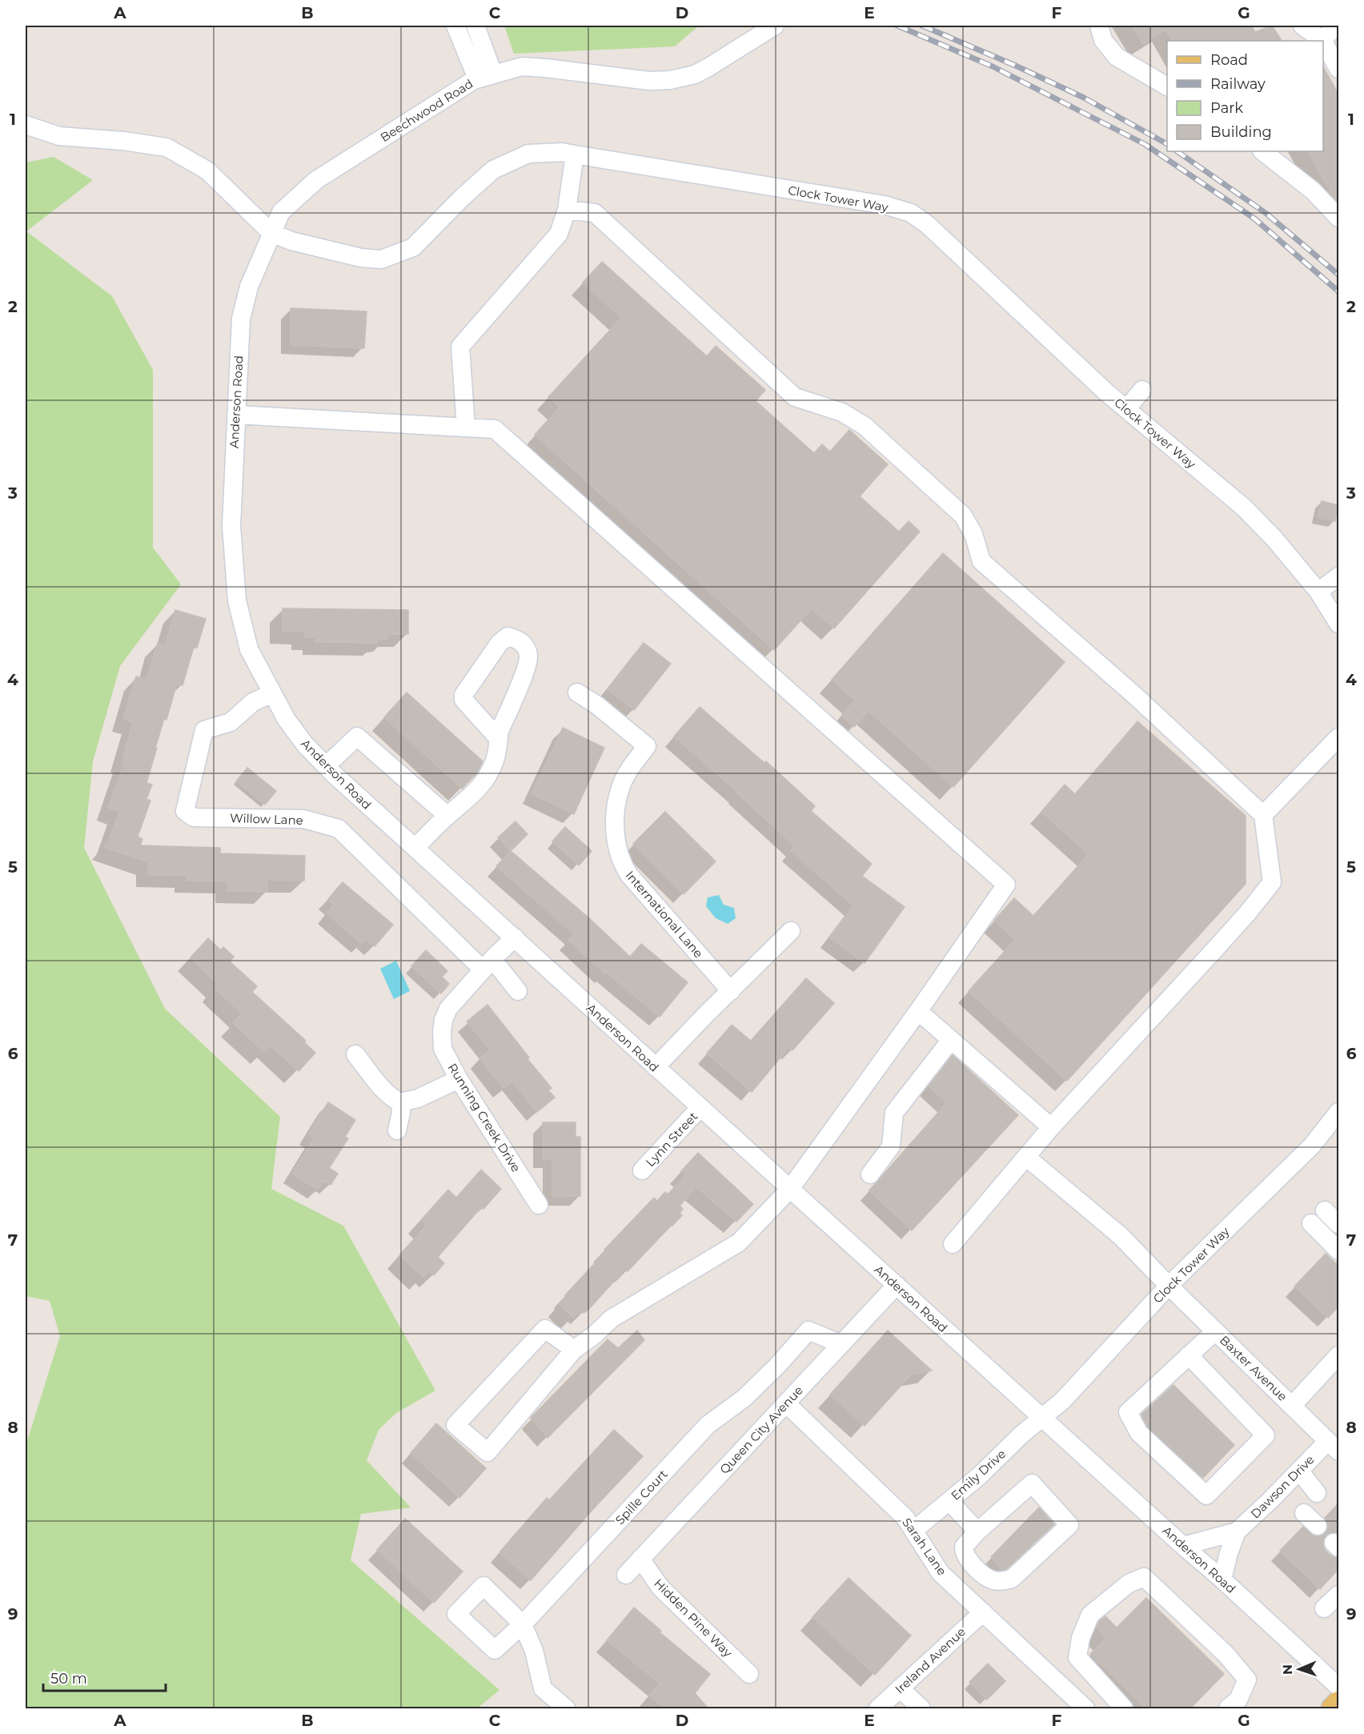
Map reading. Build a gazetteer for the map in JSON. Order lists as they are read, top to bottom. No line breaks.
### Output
{"streets":{"street":["Beechwood Road","Clock Tower Way","Anderson Road","Willow Lane","International Lane","Running Creek Drive","Lynn Street","Baxter Avenue","Queen City Avenue","Emily Drive","Dawson Drive","Spille Court","Sarah Lane","Hidden Pine Way","Ireland Avenue"]},"crossings":[["Beechwood Road","Clock Tower Way"],["Beechwood Road","Anderson Road"],["Clock Tower Way","Anderson Road"],["Clock Tower Way","Baxter Avenue"],["Clock Tower Way","Emily Drive"],["Anderson Road","Willow Lane"],["Anderson Road","Running Creek Drive"],["Anderson Road","Lynn Street"],["Anderson Road","Queen City Avenue"],["Anderson Road","Emily Drive"],["Anderson Road","Dawson Drive"],["Willow Lane","Running Creek Drive"],["Baxter Avenue","Dawson Drive"],["Queen City Avenue","Spille Court"],["Queen City Avenue","Sarah Lane"],["Queen City Avenue","Hidden Pine Way"],["Emily Drive","Sarah Lane"],["Sarah Lane","Ireland Avenue"]],"legend":["Road","Railway","Park","Building"],"scale_bar":"50 m","north":"left","grid":{"columns":["A","B","C","D","E","F","G"],"rows":["1","2","3","4","5","6","7","8","9"]}}
